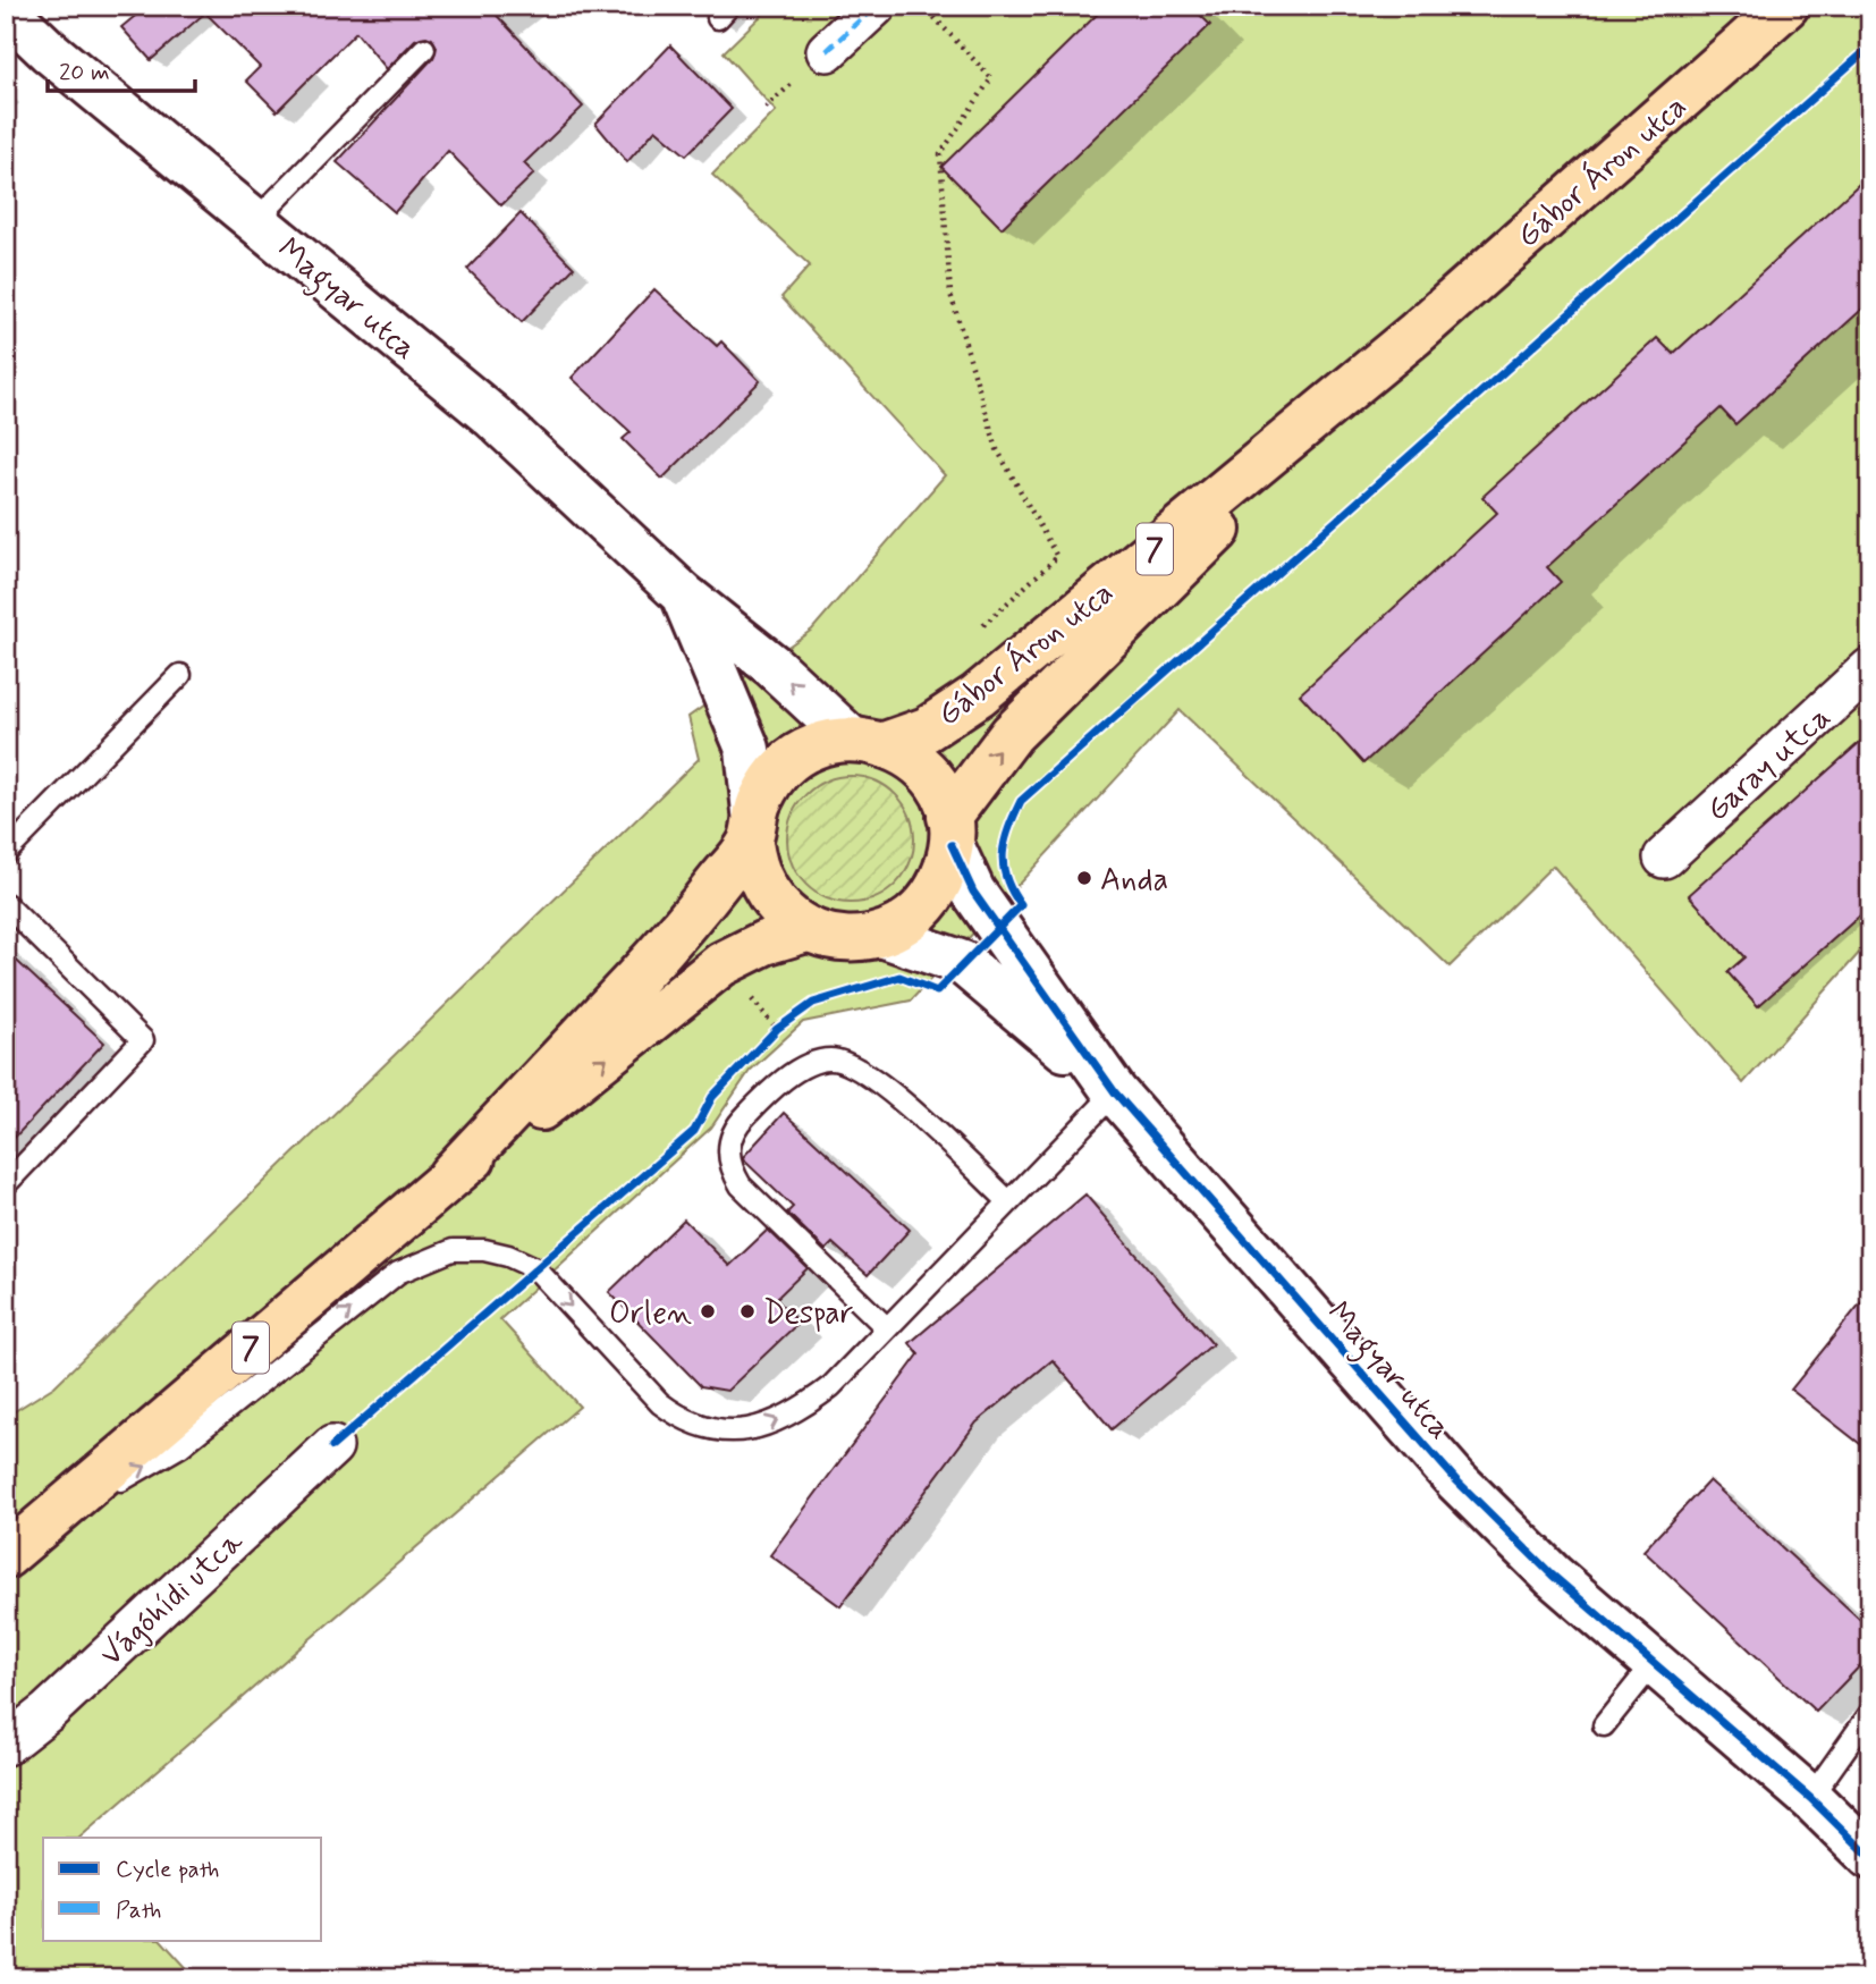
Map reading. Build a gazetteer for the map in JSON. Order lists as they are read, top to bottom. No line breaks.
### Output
{"streets":{"main road":["Gábor Áron utca","7"],"street":["Magyar utca","Garay utca","Vágóhídi utca"]},"crossings":[["Gábor Áron utca","Magyar utca"],["Gábor Áron utca","7"],["Magyar utca","7"]],"places":["Anda","Orlen","Despar"],"legend":["Cycle path","Path"],"scale_bar":"20 m"}
